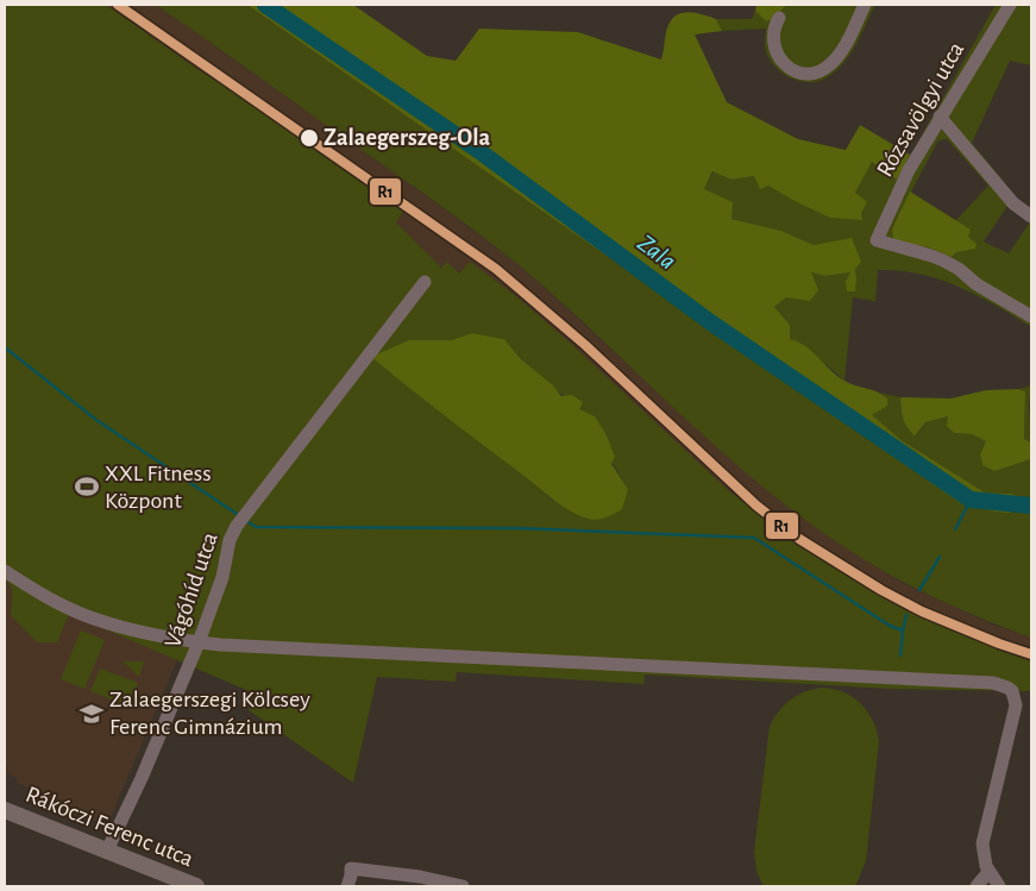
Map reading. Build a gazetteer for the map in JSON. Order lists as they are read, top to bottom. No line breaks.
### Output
{"streets":{"main road":["Rákóczi Ferenc utca"],"street":["Rózsavölgyi utca","Vágóhíd utca"]},"crossings":[["Vágóhíd utca","Rákóczi Ferenc utca"]],"water":["Zala"],"places":{"other":["Zalaegerszeg-Ola"],"sports":["XXL Fitness Központ"],"school or university":["Zalaegerszegi Kölcsey Ferenc Gimnázium"]},"lines":["transit line R1"]}
